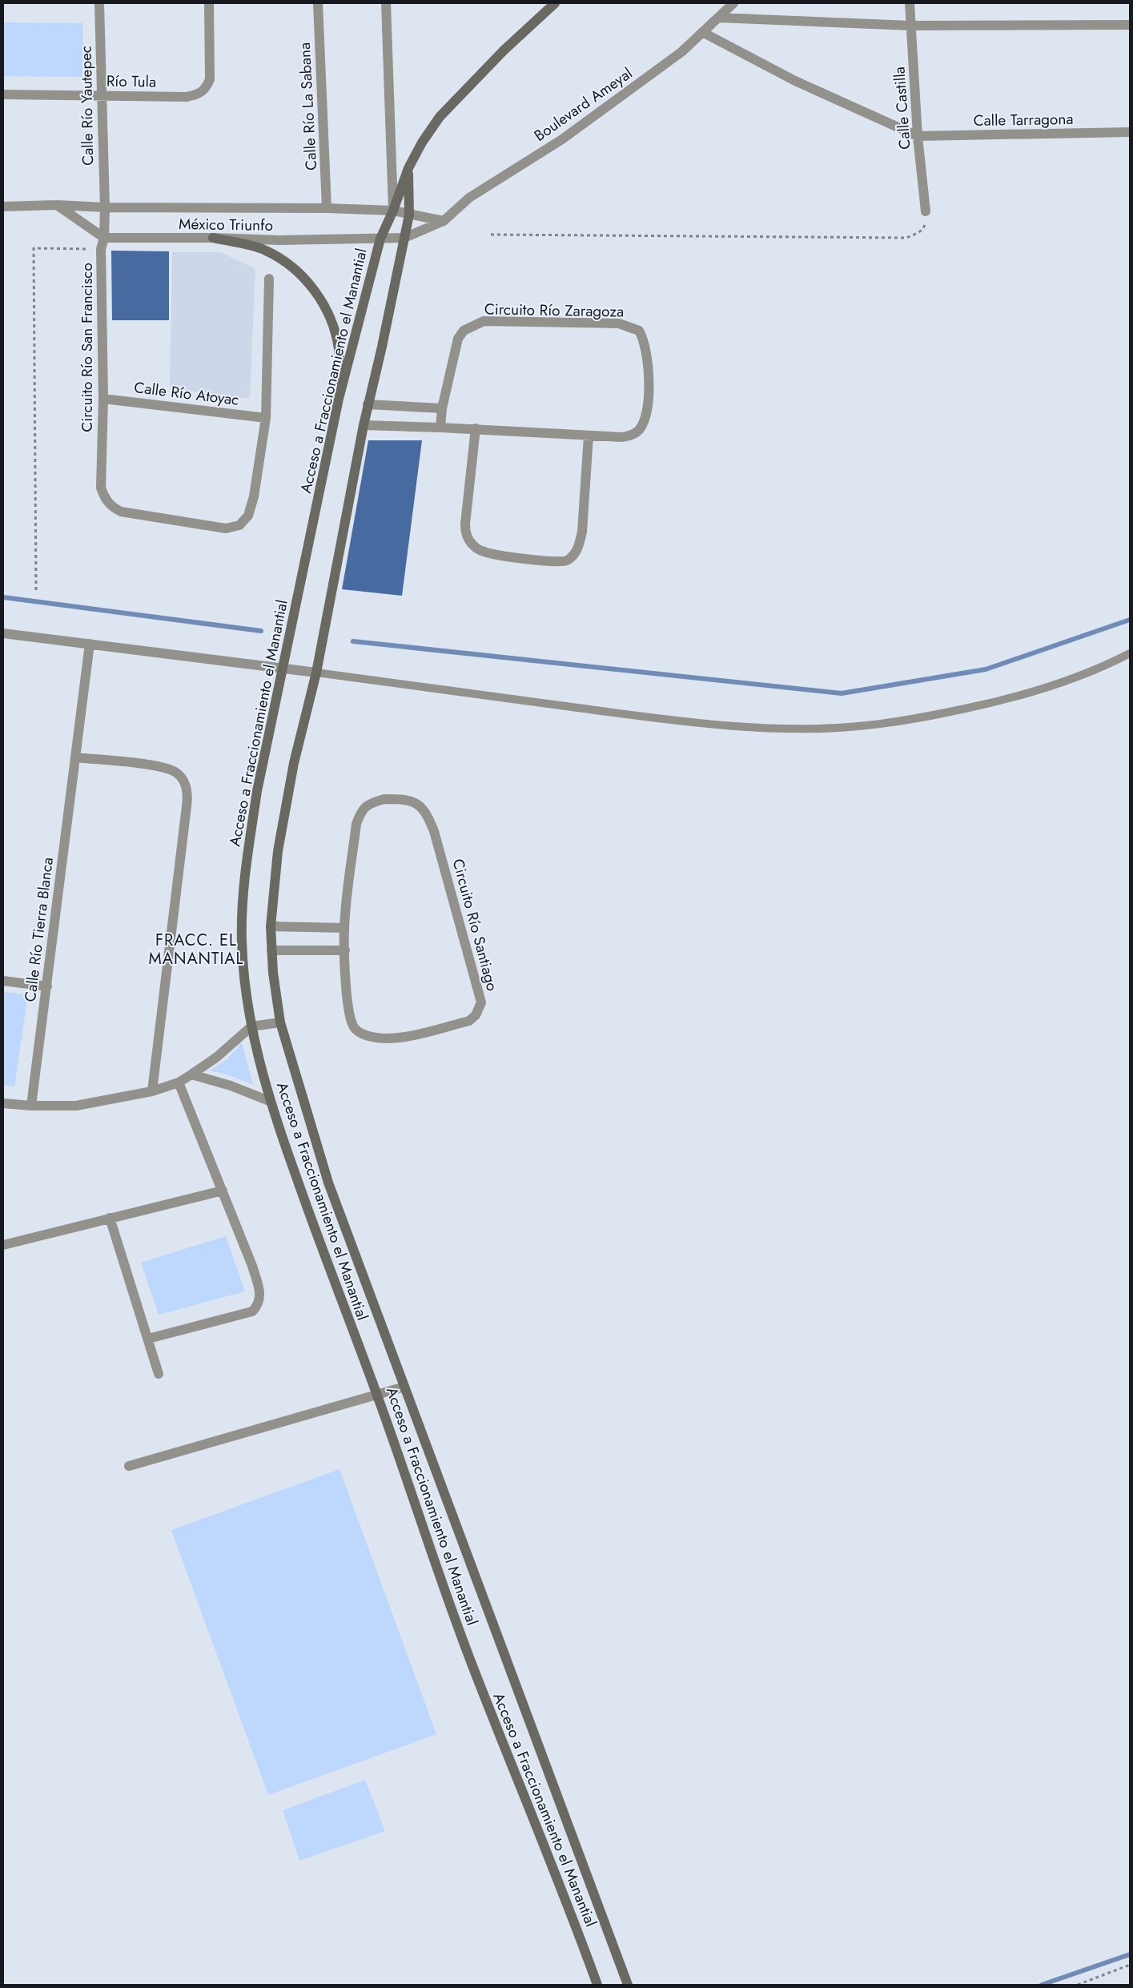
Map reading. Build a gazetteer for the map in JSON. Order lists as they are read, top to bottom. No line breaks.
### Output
{"streets":{"main road":["Acceso a Fraccionamiento el Manantial"],"street":["Río Tula","Boulevard Ameyal","Calle Río Yautepec","Calle Río La Sabana","Calle Castilla","Calle Tarragona","México Triunfo","Circuito Río Zaragoza","Circuito Río San Francisco","Calle Río Atoyac","Circuito Río Santiago","Calle Río Tierra Blanca"]},"crossings":[["Río Tula","Calle Río Yautepec"],["Boulevard Ameyal","México Triunfo"],["Boulevard Ameyal","Acceso a Fraccionamiento el Manantial"],["Calle Río Yautepec","México Triunfo"],["Calle Río Yautepec","Circuito Río San Francisco"],["Calle Río La Sabana","México Triunfo"],["Calle Castilla","Calle Tarragona"],["México Triunfo","Circuito Río San Francisco"],["México Triunfo","Acceso a Fraccionamiento el Manantial"],["Circuito Río Zaragoza","Acceso a Fraccionamiento el Manantial"],["Circuito Río San Francisco","Calle Río Atoyac"]],"districts":["FRACC. EL MANANTIAL"]}
